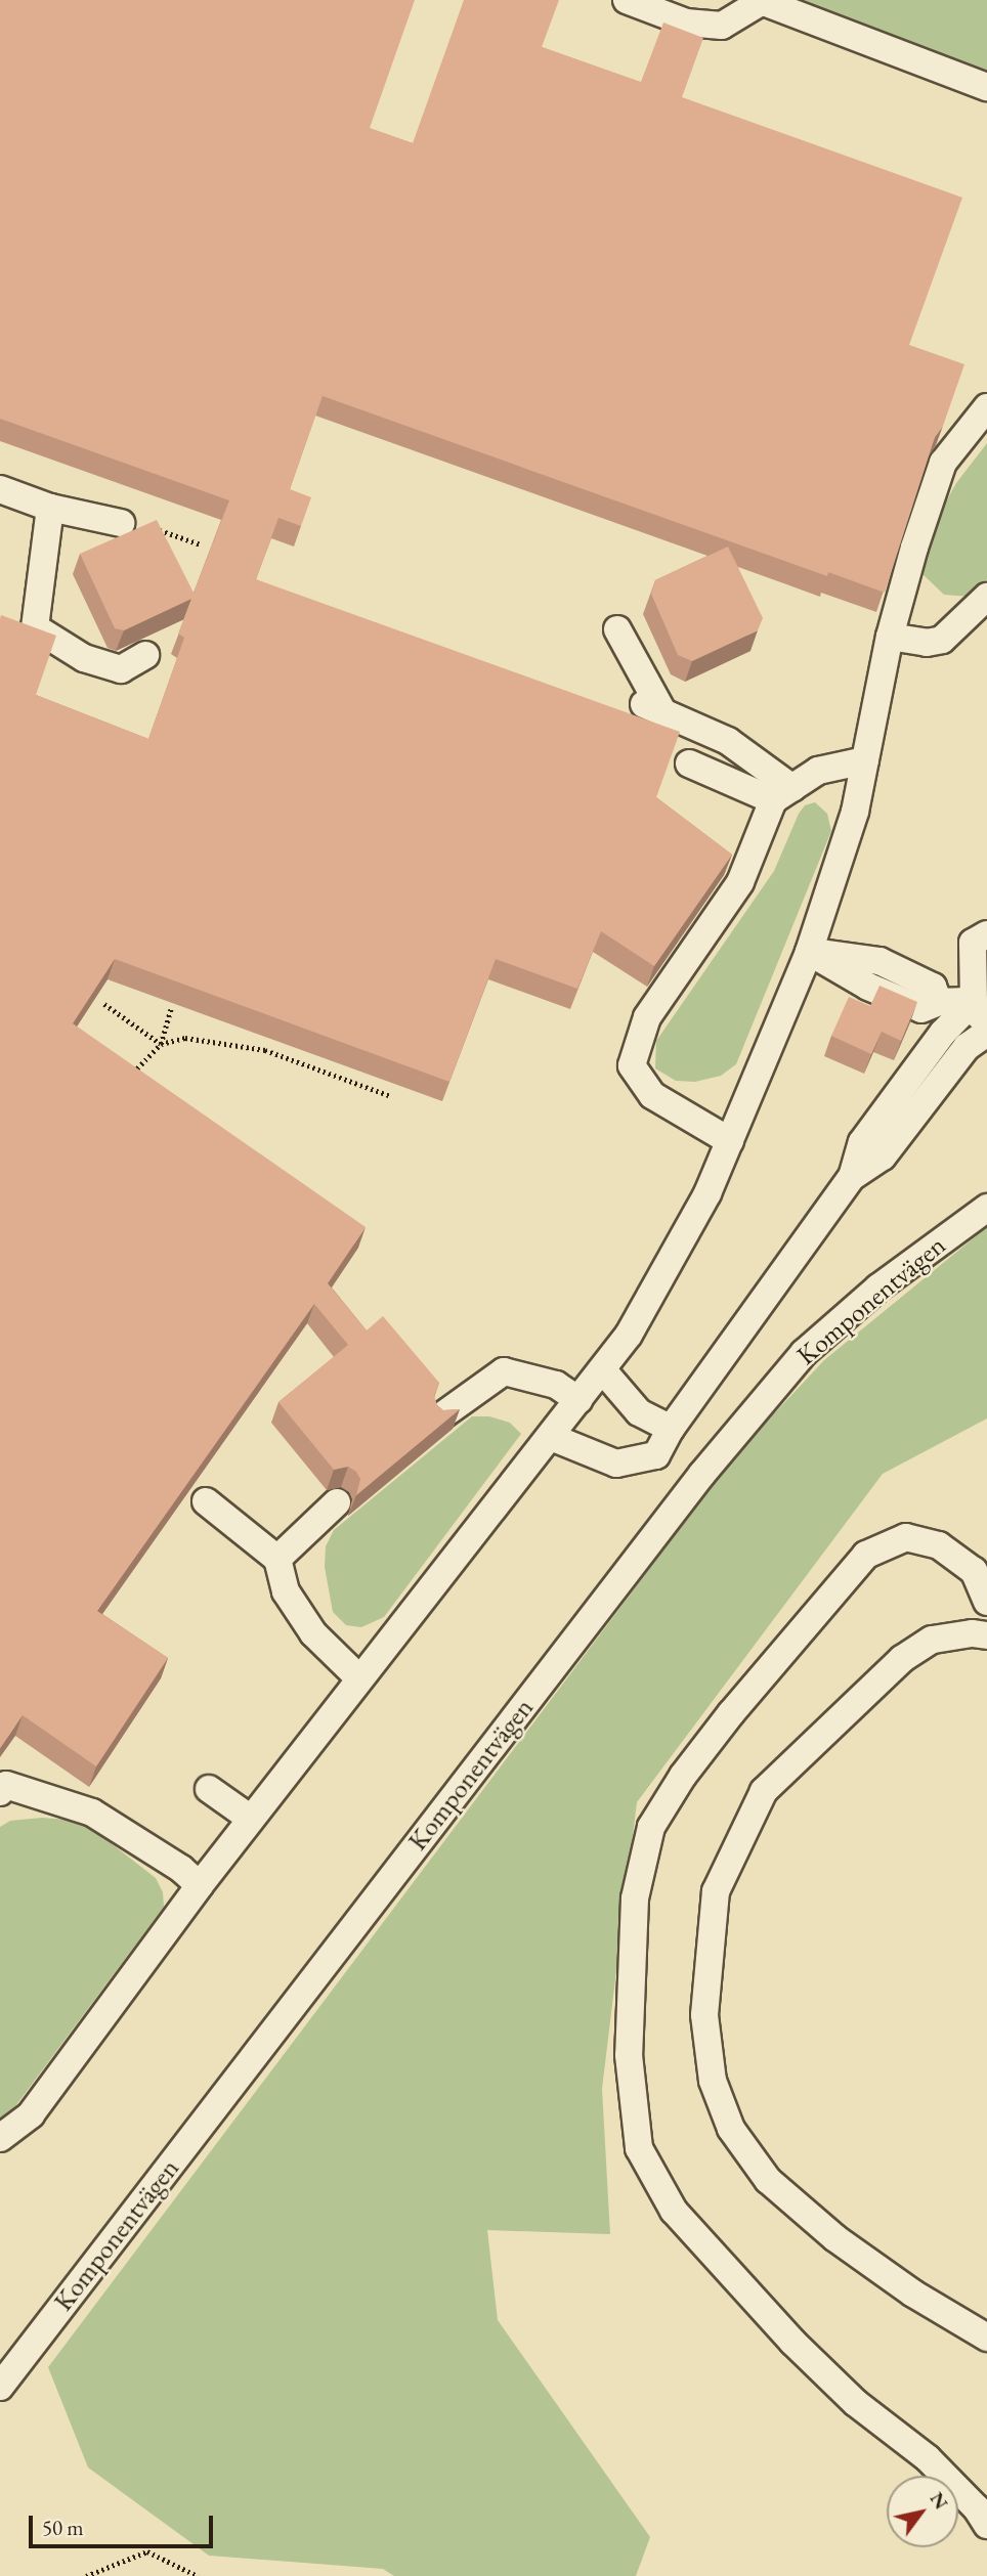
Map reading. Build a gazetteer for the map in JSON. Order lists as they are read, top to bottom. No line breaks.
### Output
{"streets":{"street":["Komponentvägen"]},"scale_bar":"50 m","north":"top right"}
